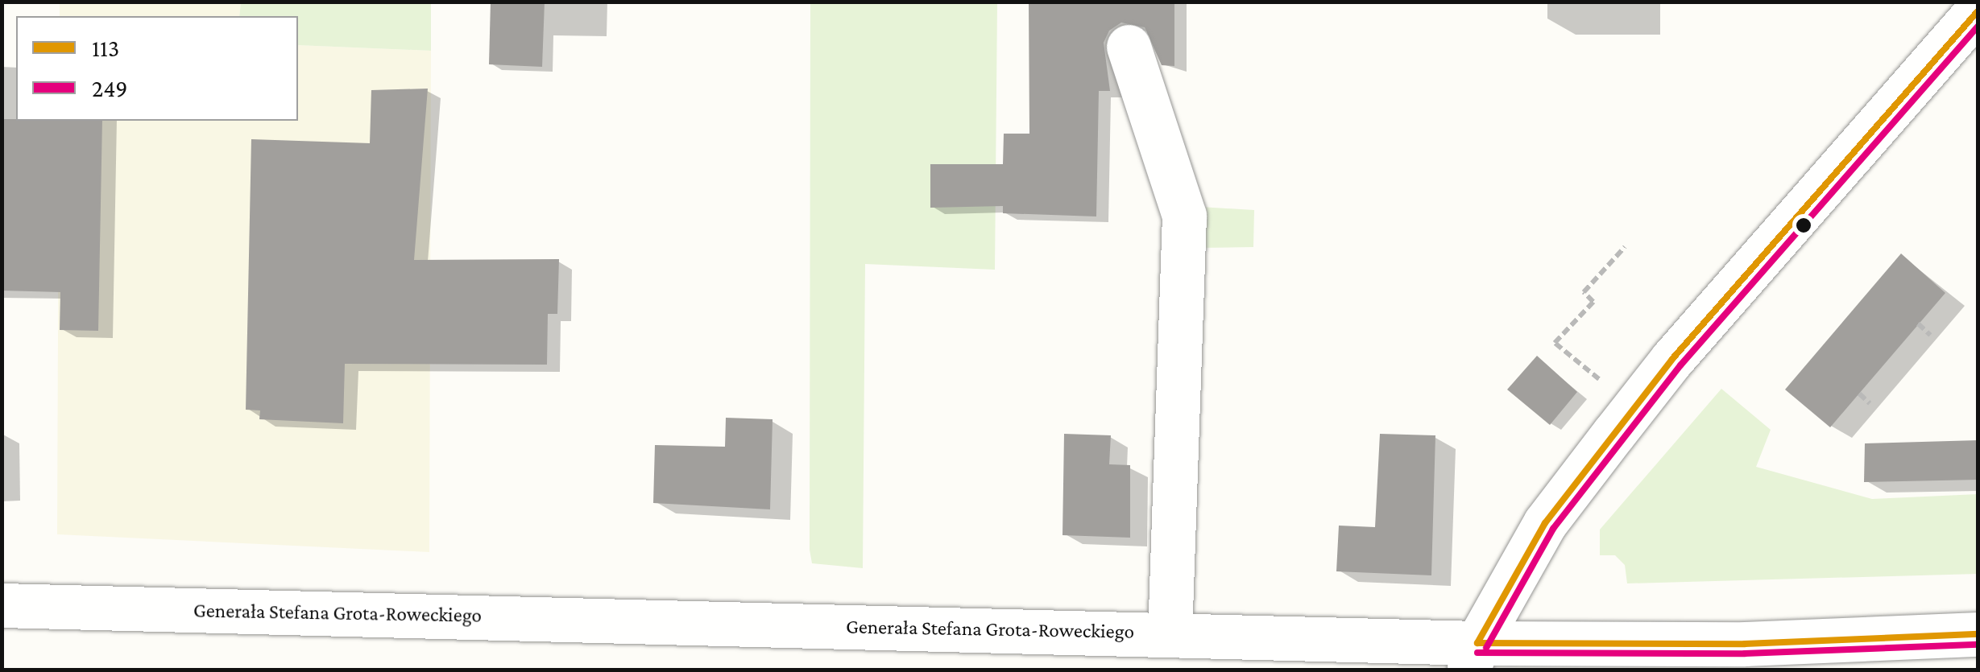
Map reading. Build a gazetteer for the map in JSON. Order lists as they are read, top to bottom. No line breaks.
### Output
{"streets":{"street":["Generała Stefana Grota-Roweckiego"]},"lines":["transit line 113","transit line 249"],"legend":["113","249"]}
